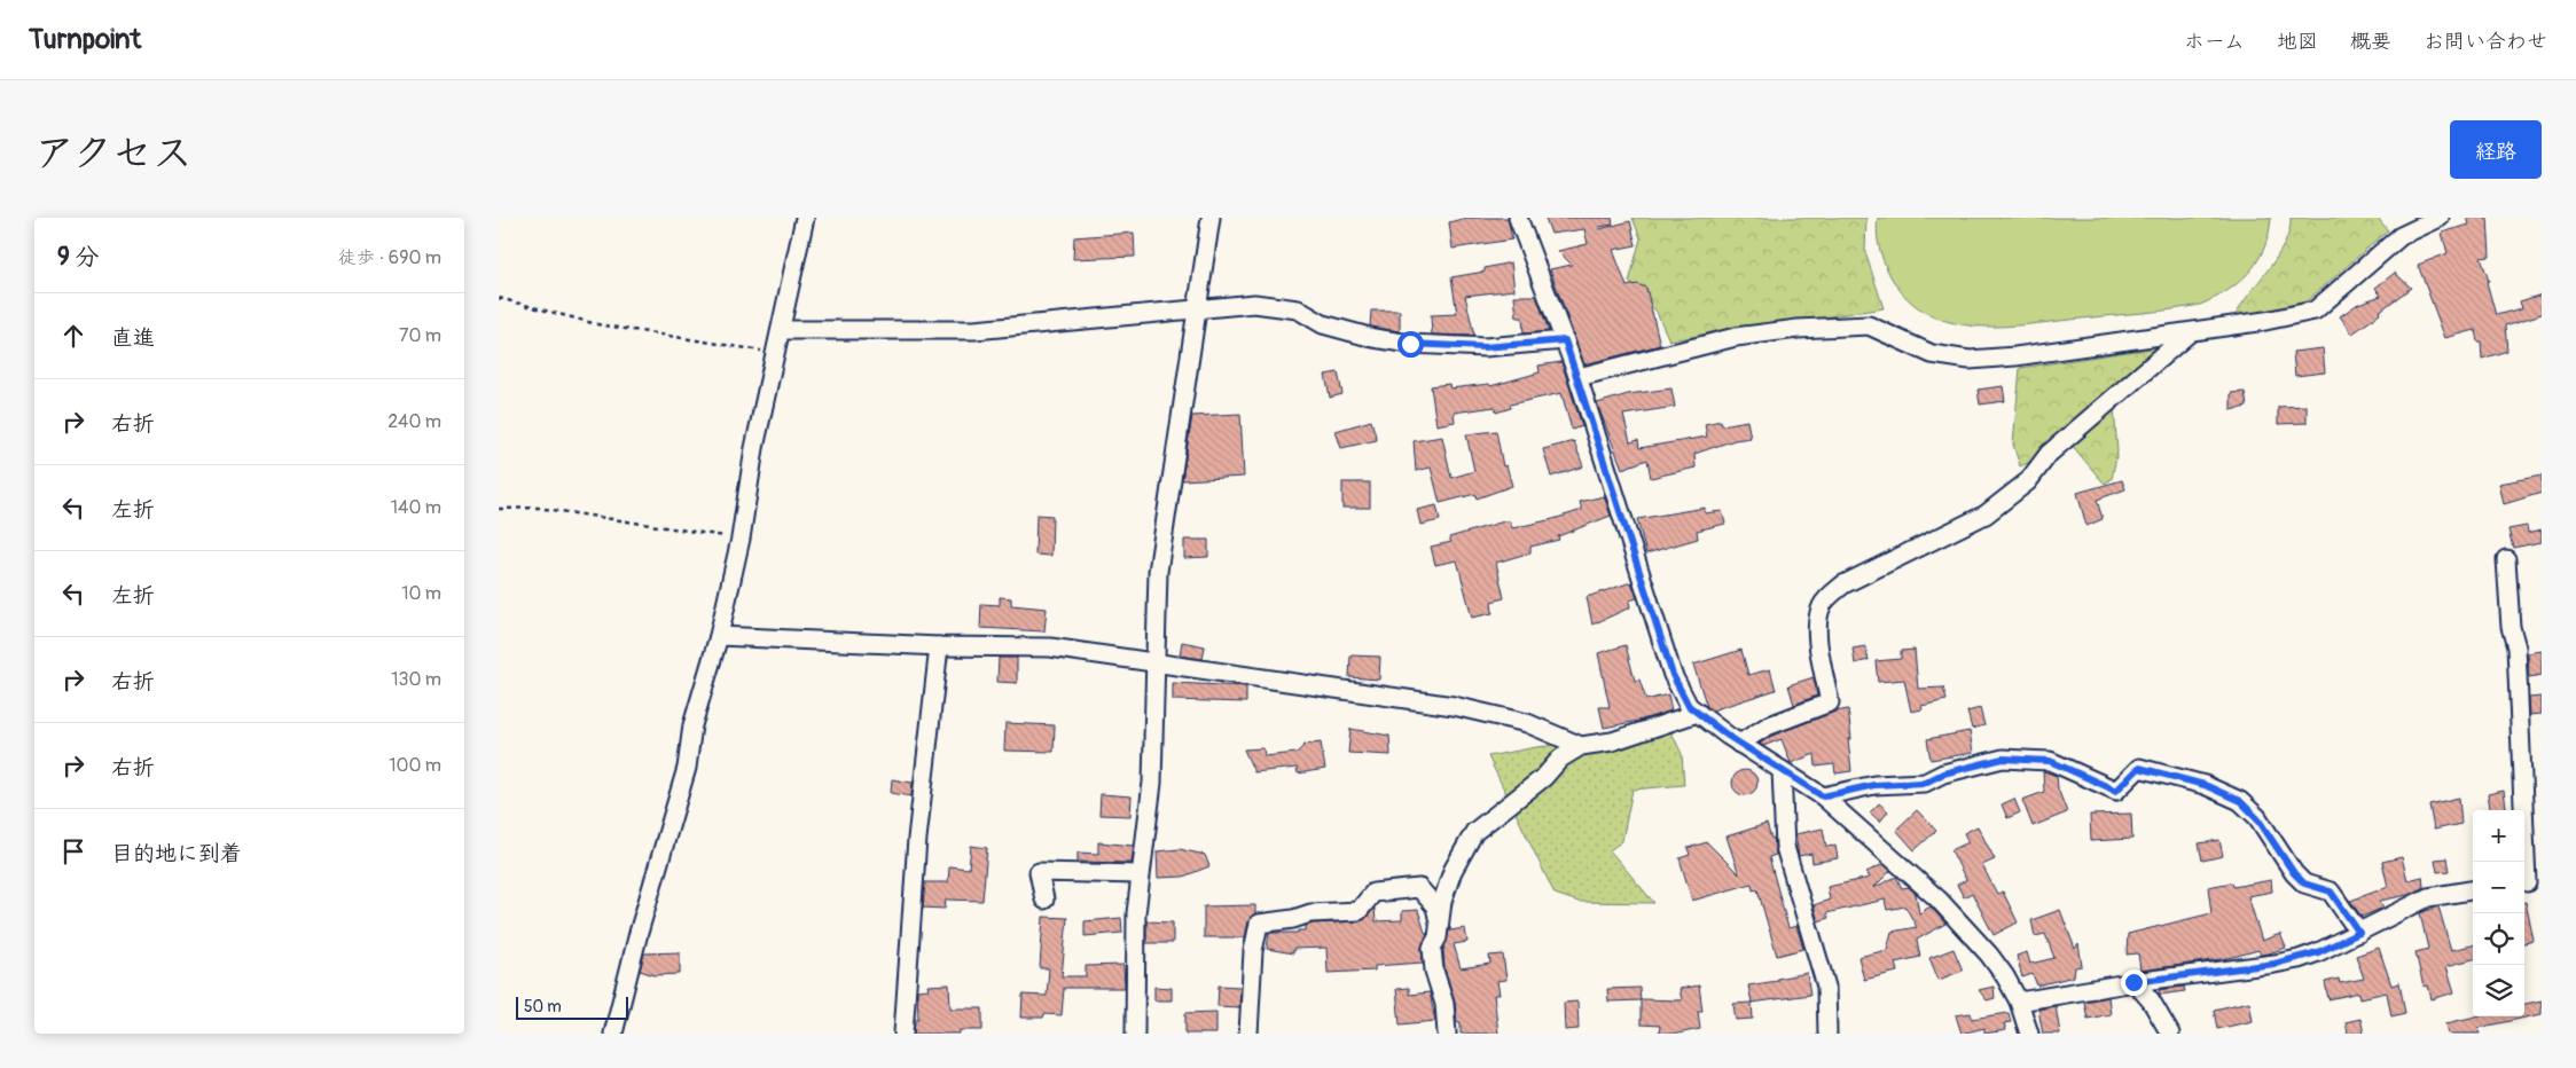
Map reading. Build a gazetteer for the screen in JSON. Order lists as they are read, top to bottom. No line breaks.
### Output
{"scale_bar":"50 m","page":{"header":"Turnpoint","nav":["ホーム","地図","概要","お問い合わせ"],"title":"アクセス","buttons":"経路","heading":["9 分","徒歩 · 690 m"],"list":[["直進","70 m"],["右折","240 m"],["左折","140 m"],["左折","10 m"],["右折","130 m"],["右折","100 m"],"目的地に到着"],"map_buttons":["+","−"],"scale":"50 m"}}
